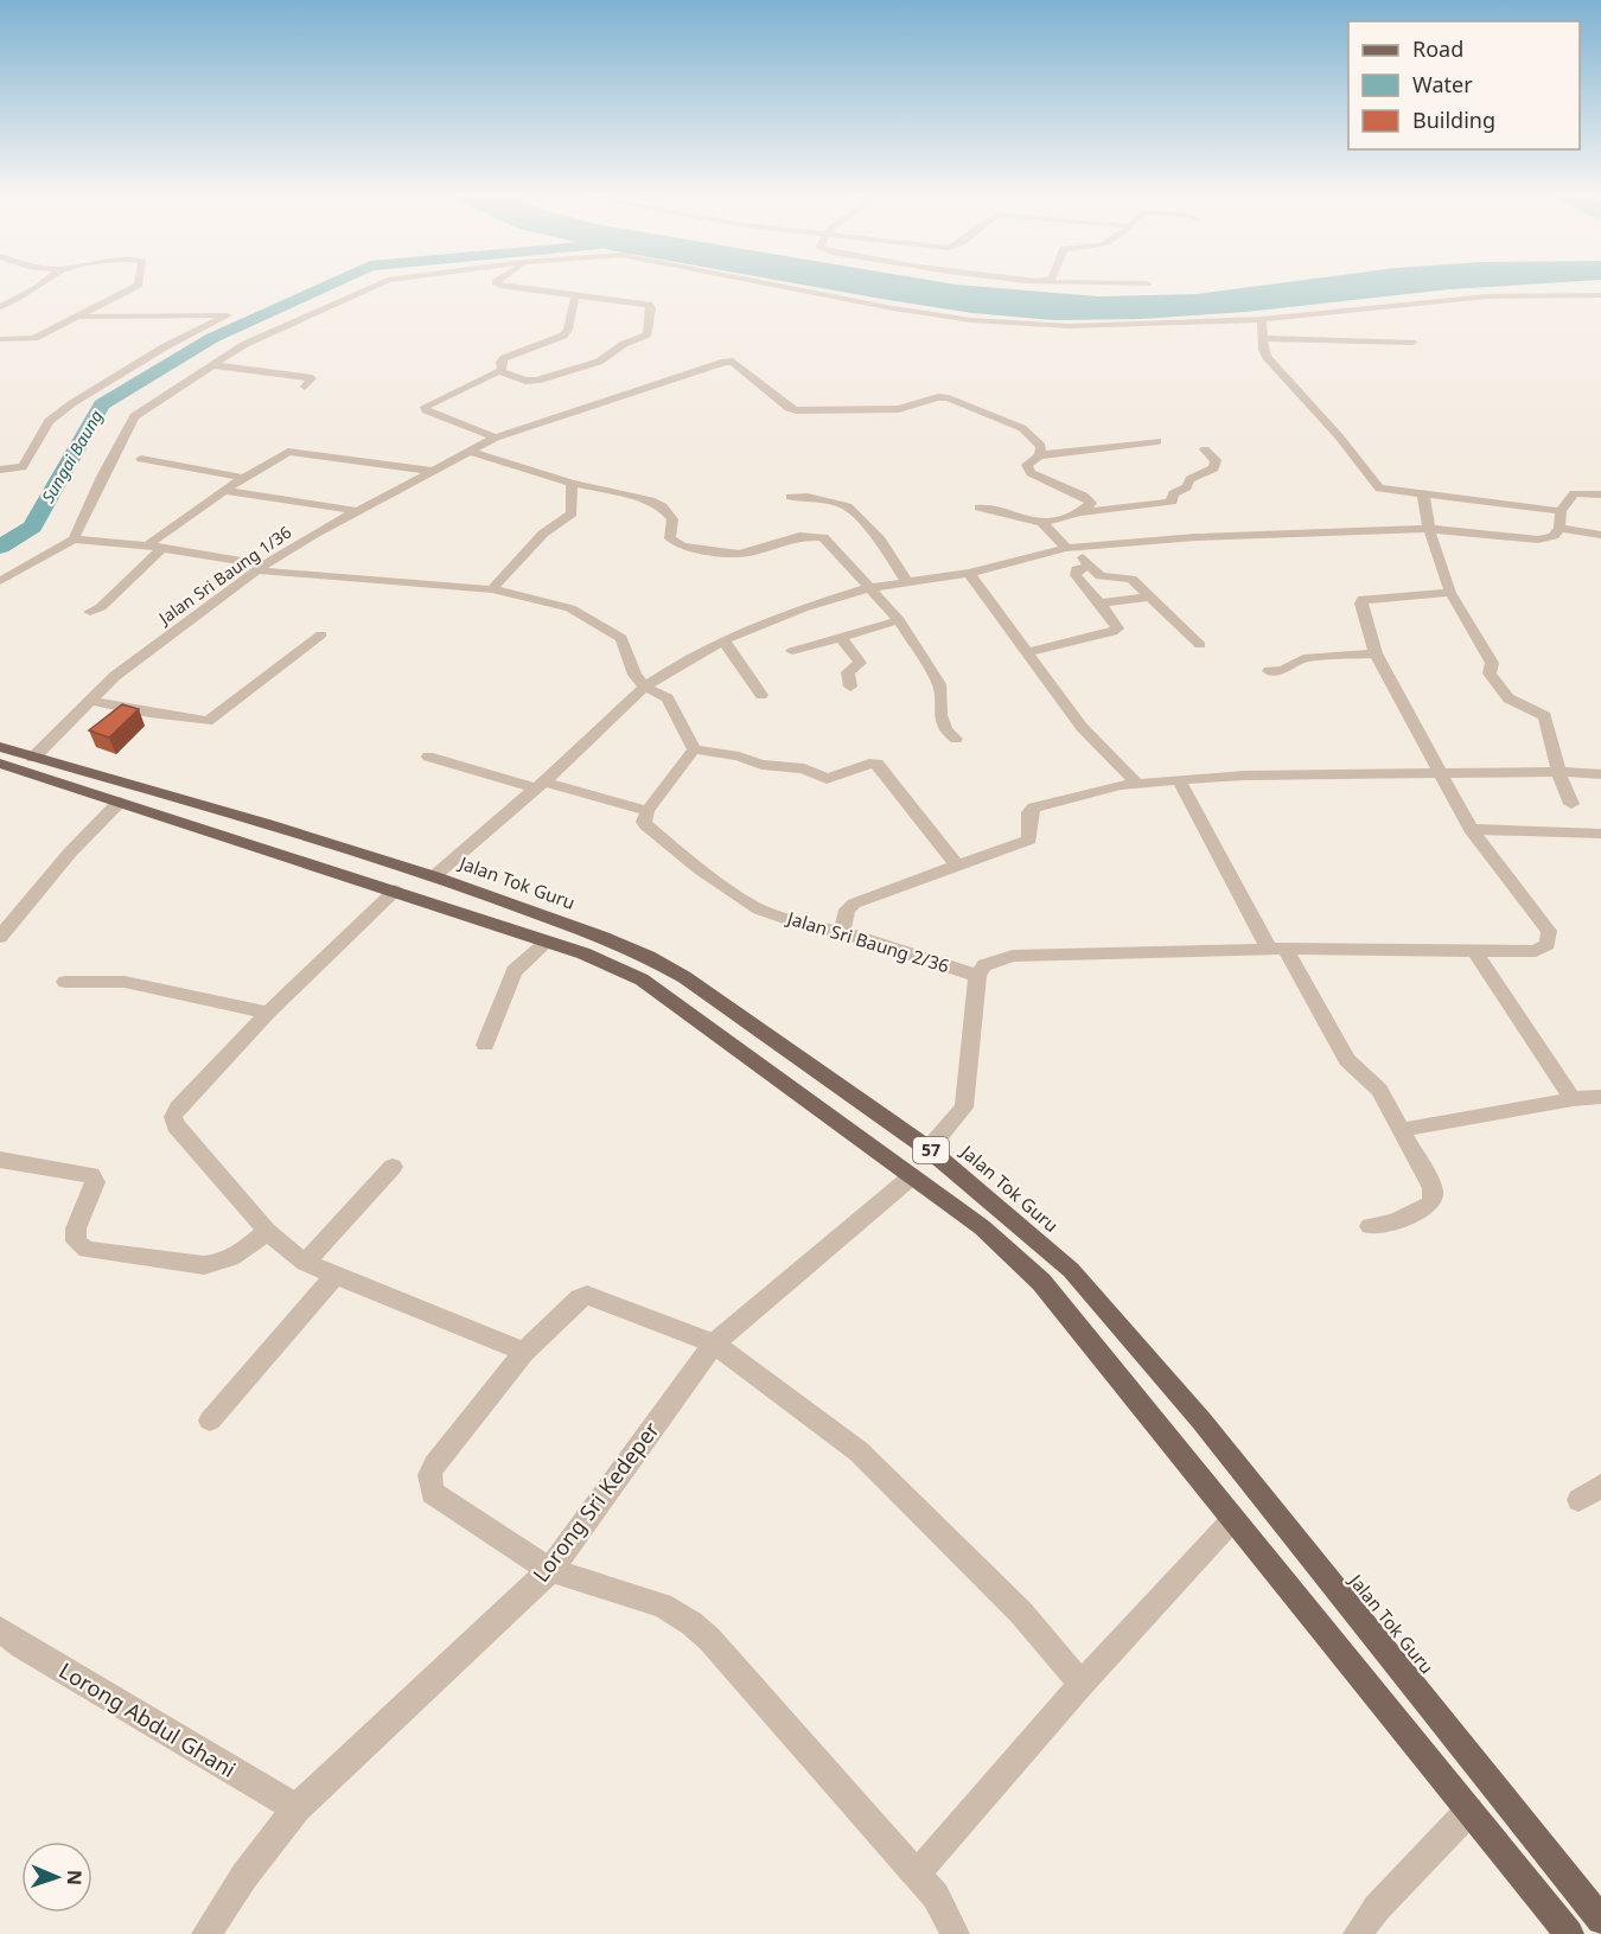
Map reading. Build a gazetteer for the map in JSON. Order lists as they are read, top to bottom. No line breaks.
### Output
{"streets":{"main road":["Jalan Tok Guru","57"],"street":["Jalan Sri Baung 1/36","Jalan Sri Baung 2/36","Lorong Sri Kedeper","Lorong Abdul Ghani"]},"crossings":[["Jalan Sri Baung 1/36","Jalan Tok Guru"],["57","Lorong Sri Kedeper"],["Lorong Sri Kedeper","Lorong Abdul Ghani"]],"water":["Sungai Baung"],"legend":["Road","Water","Building"],"north":"right"}
